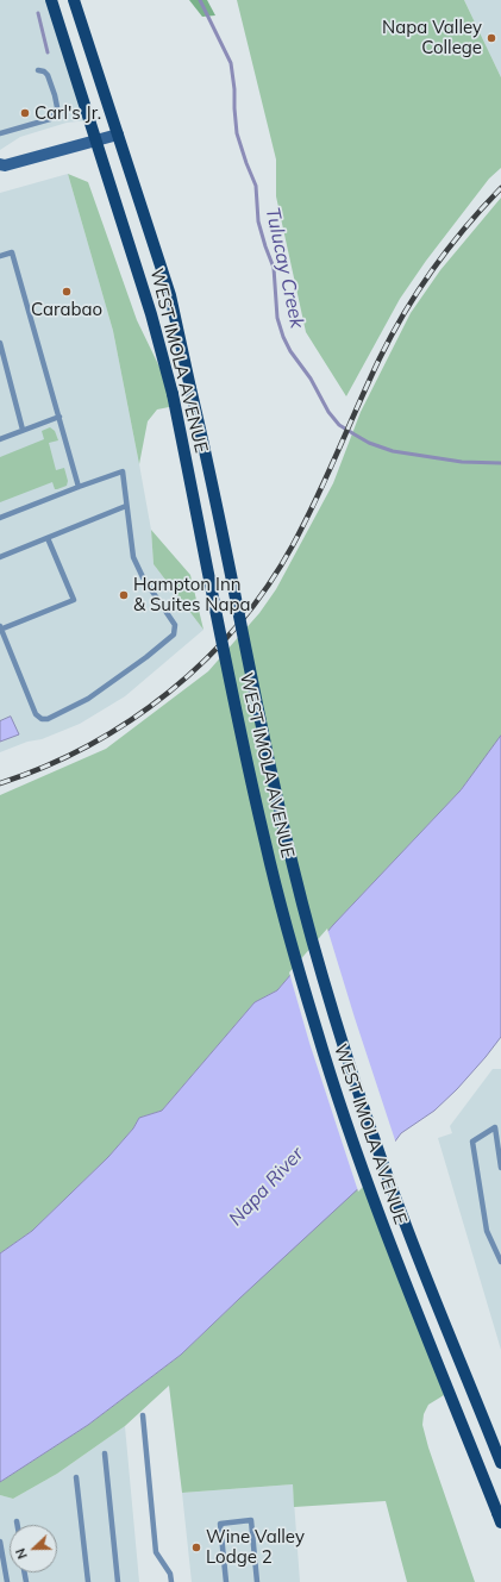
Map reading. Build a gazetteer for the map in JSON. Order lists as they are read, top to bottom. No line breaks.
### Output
{"streets":{"main road":["WEST IMOLA AVENUE"]},"water":["Tulucay Creek","Napa River"],"places":["Napa Valley College","Carl's Jr.","Carabao","Hampton Inn & Suites Napa","Wine Valley Lodge 2"],"north":"left"}
